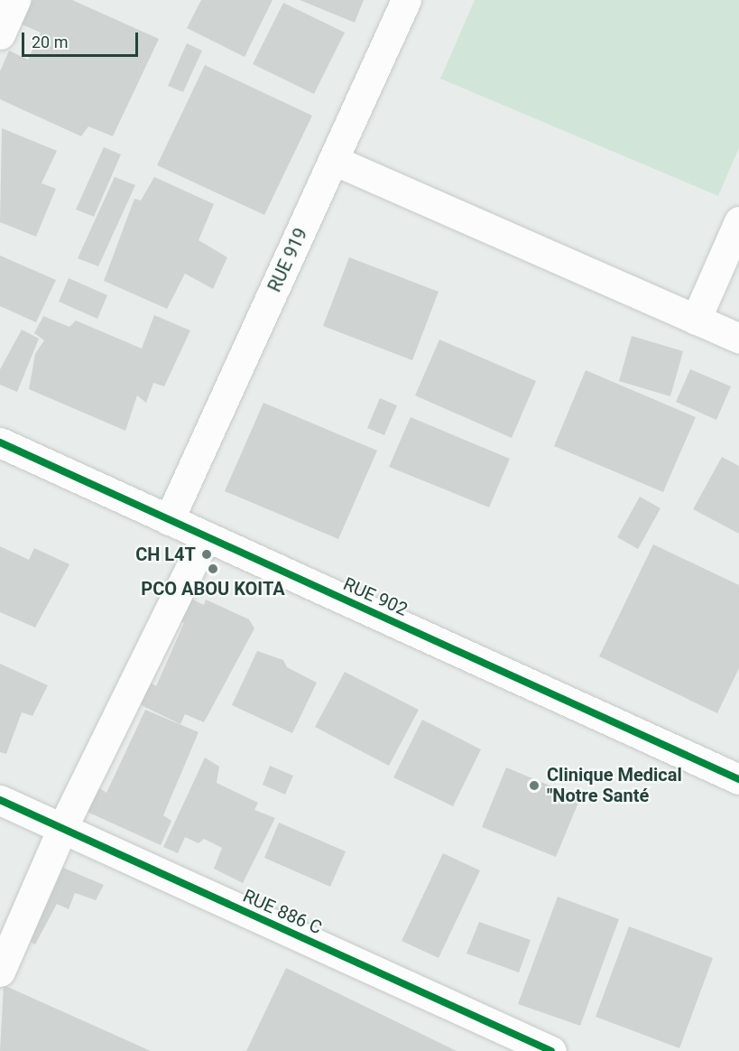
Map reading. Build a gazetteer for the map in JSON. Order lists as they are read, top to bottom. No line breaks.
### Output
{"streets":{"street":["RUE 919","RUE 902","RUE 886 C"]},"crossings":[["RUE 919","RUE 902"]],"places":["CH L4T","PCO ABOU KOITA","Clinique Medical \"Notre Santé"],"scale_bar":"20 m"}
